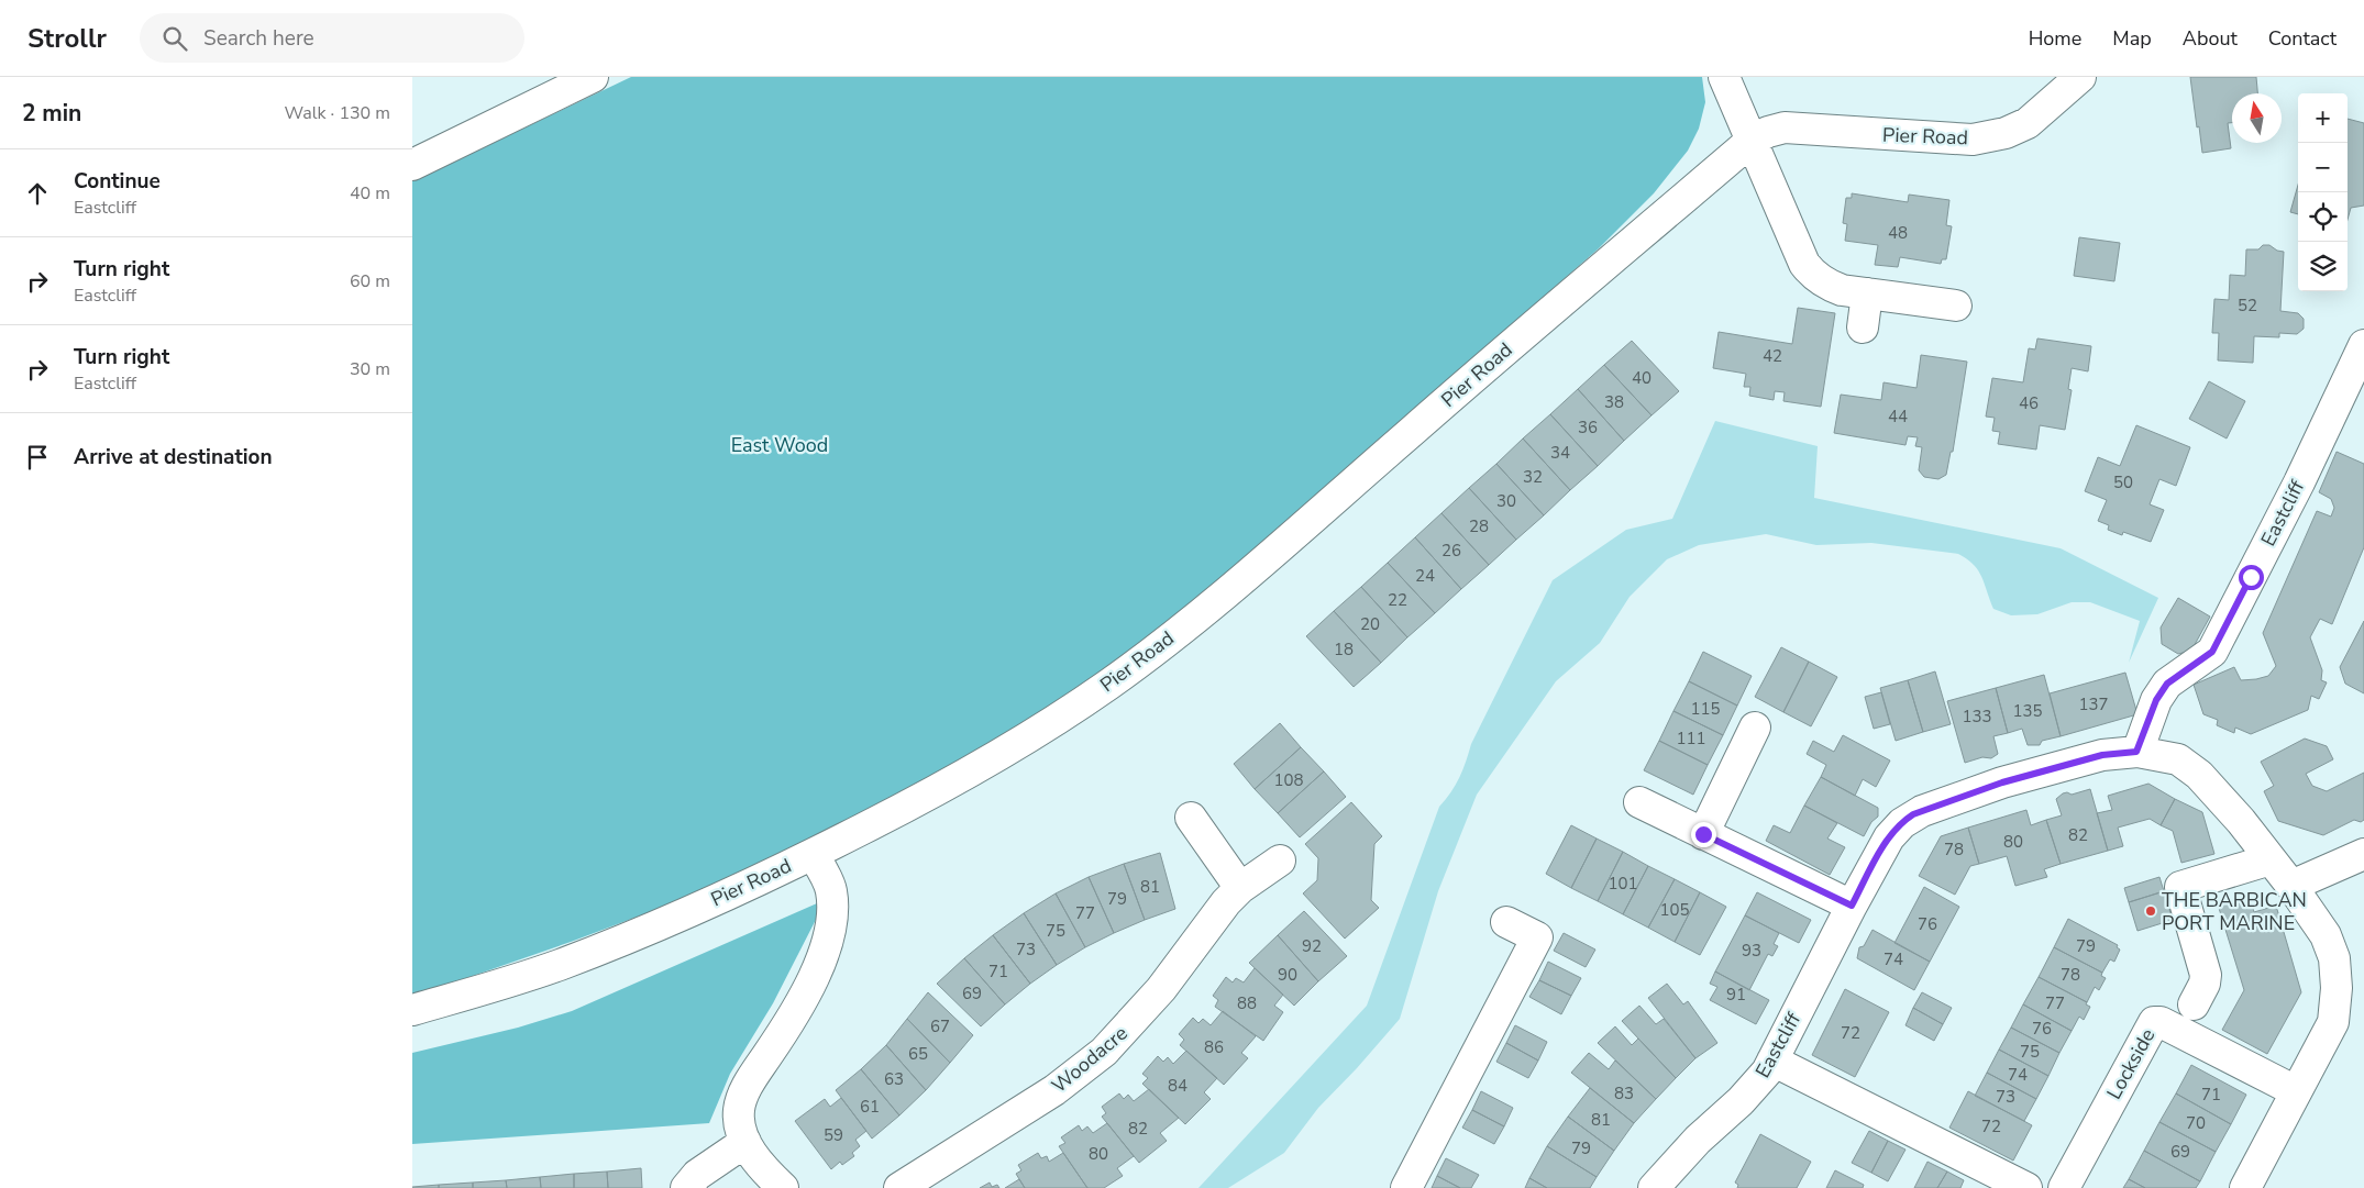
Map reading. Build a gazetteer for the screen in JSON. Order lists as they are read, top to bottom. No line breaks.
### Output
{"streets":{"street":["Pier Road","Eastcliff","Woodacre","Lockside"]},"parks":["East Wood"],"places":["THE BARBICAN PORT MARINE"],"house_numbers":["48","52","42","40","38","46","44","36","34","32","50","30","28","26","24","22","20","18","137","115","135","133","111","108","82","80","78","101","81","79","105","77","76","75","92","79","73","93","74","71","90","78","69","91","88","77","67","76","72","86","75","65","74","63","84","83","71","73","61","81","70","72","82","59","79","69","80"],"north":"top","page":{"header":"Strollr","search":"Search here","nav":["Home","Map","About","Contact"],"heading":["2 min","Walk · 130 m"],"map_buttons":["+","−"],"list":[["Continue","Eastcliff","40 m"],["Turn right","Eastcliff","60 m"],["Turn right","Eastcliff","30 m"],"Arrive at destination"]}}
